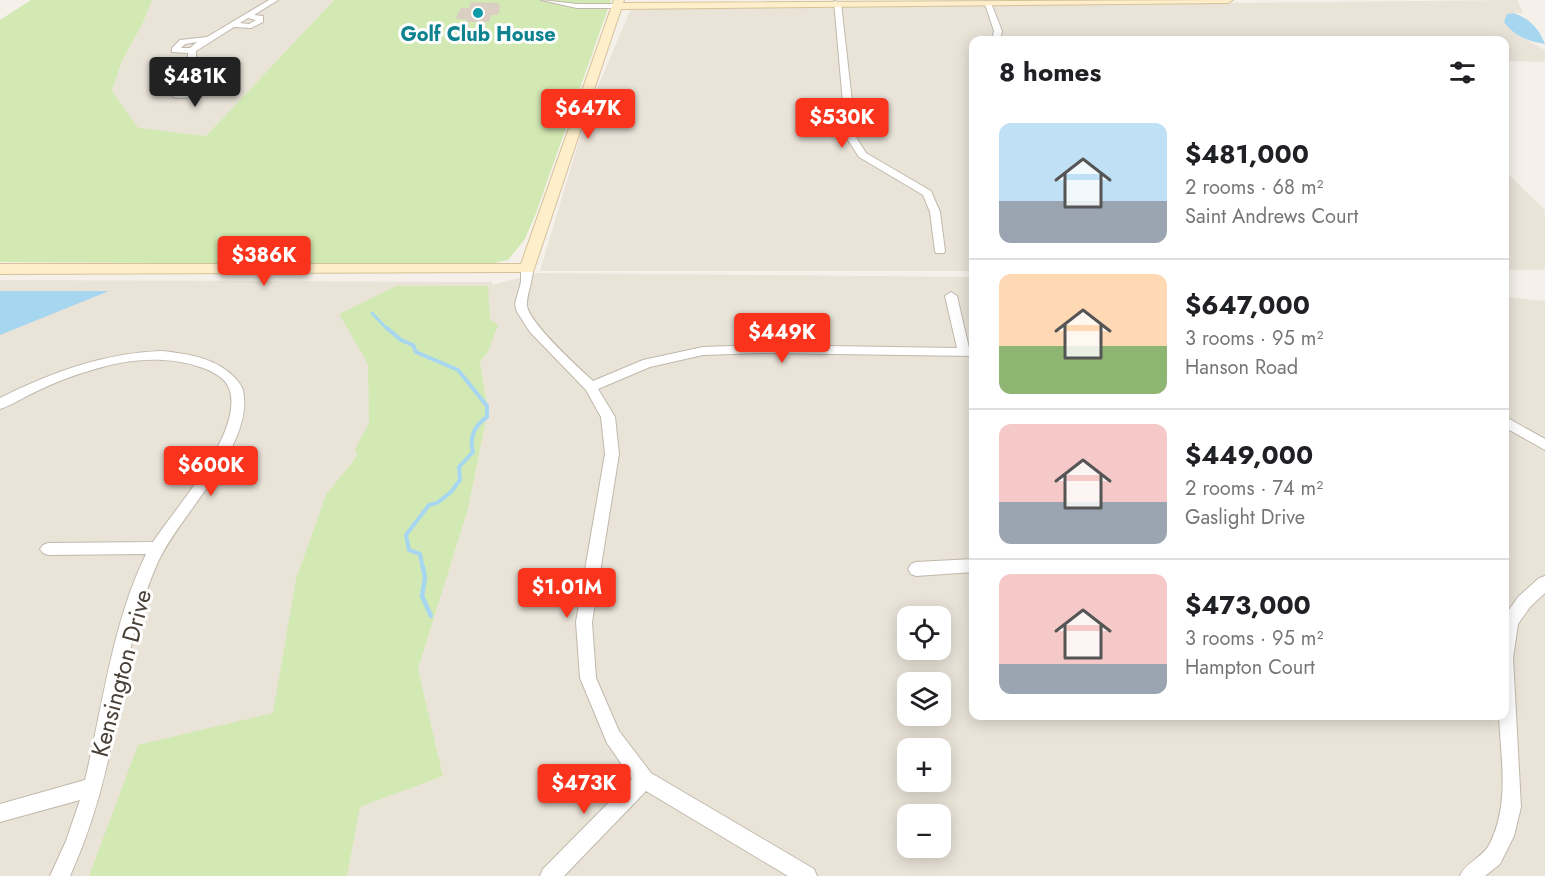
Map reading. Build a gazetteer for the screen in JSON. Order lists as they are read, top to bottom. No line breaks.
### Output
{"streets":{"street":["Kensington Drive"]},"places":["Golf Club House"],"page":{"heading":"8 homes","price":["$481K","$647K","$530K","$386K","$449K","$600K","$1.01M","$473K"],"list":[{"name":"$481,000","note":"2 rooms · 68 m² · Saint Andrews Court"},{"name":"$647,000","note":"3 rooms · 95 m² · Hanson Road"},{"name":"$449,000","note":"2 rooms · 74 m² · Gaslight Drive"},{"name":"$473,000","note":"3 rooms · 95 m² · Hampton Court"}],"map_buttons":["+","−"]}}
